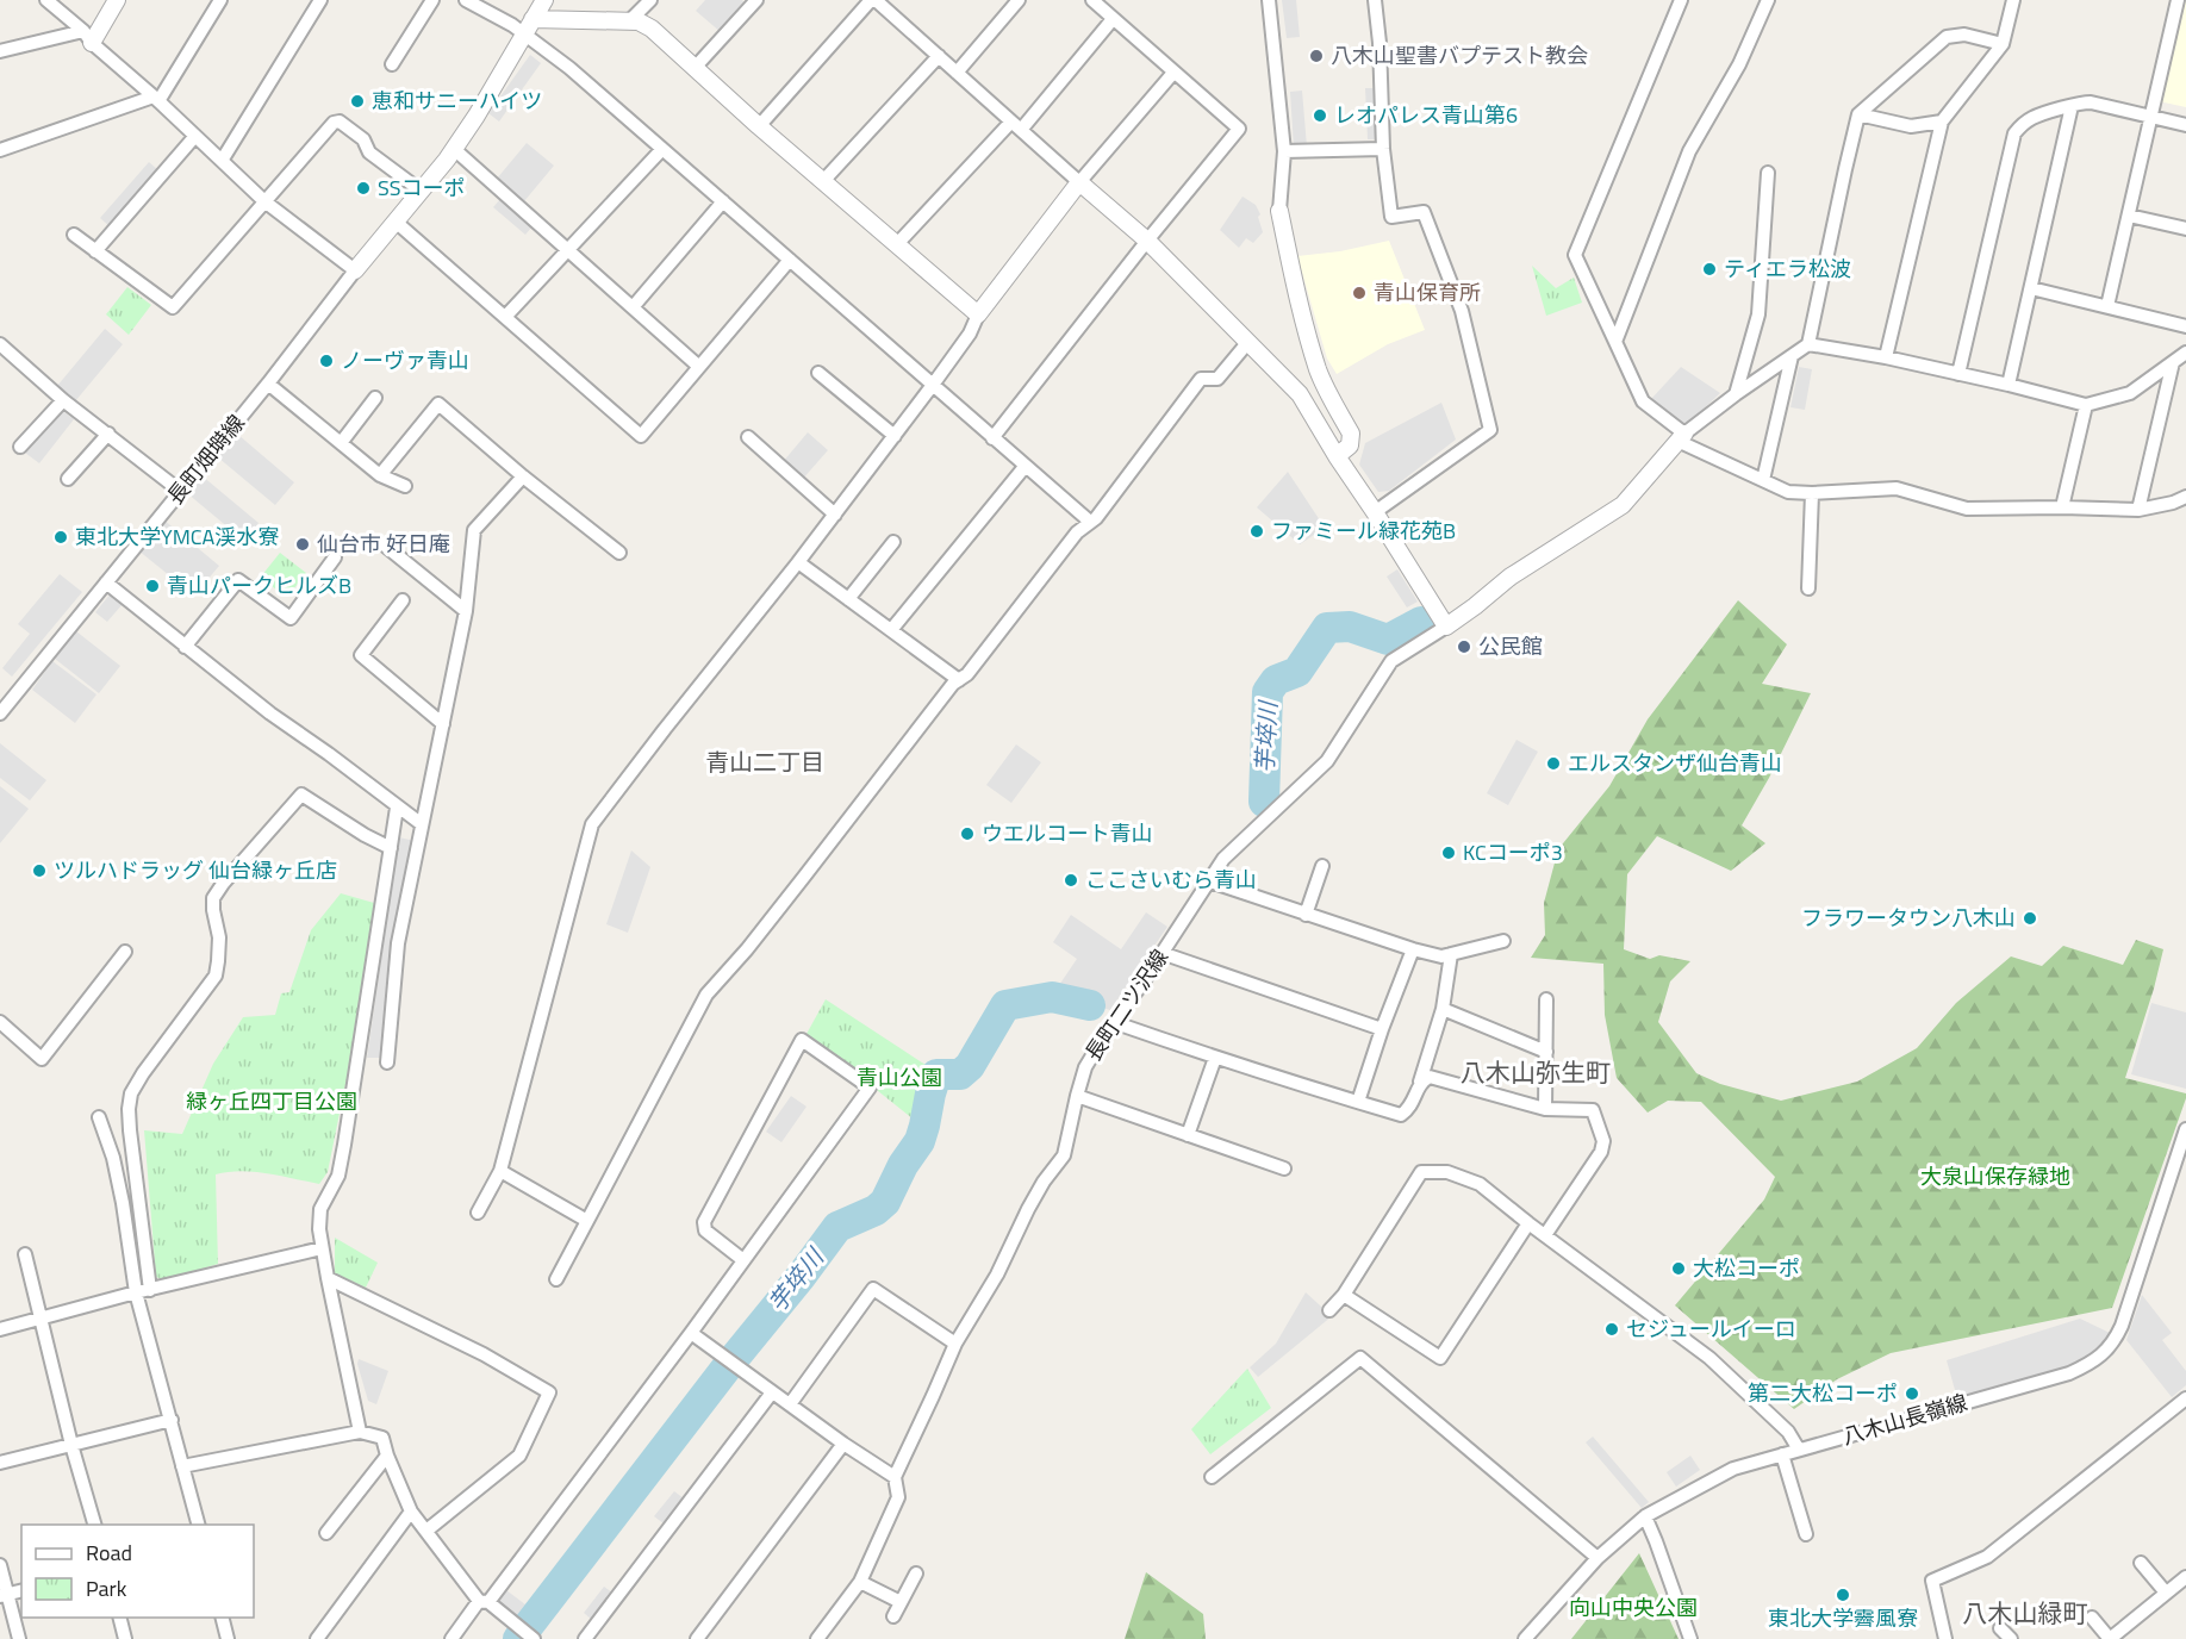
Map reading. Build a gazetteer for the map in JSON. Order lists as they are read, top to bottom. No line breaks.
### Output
{"streets":{"street":["長町畑塒線","長町二ツ沢線","八木山長嶺線"]},"districts":["青山二丁目","八木山弥生町","八木山緑町"],"water":["芋埣川"],"parks":["青山公園","緑ヶ丘四丁目公園","大泉山保存緑地","向山中央公園"],"places":["八木山聖書バプテスト教会","恵和サニーハイツ","レオパレス青山第6","SSコーポ","ティエラ松波","青山保育所","ノーヴァ青山","ファミール緑花苑B","東北大学YMCA渓水寮","仙台市 好日庵","青山パークヒルズB","公民館","エルスタンザ仙台青山","ウエルコート青山","KCコーポ3","ツルハドラッグ 仙台緑ヶ丘店","ここさいむら青山","フラワータウン八木山","大松コーポ","セジュールイーロ","第二大松コーポ","東北大学霽風寮"],"legend":["Road","Park"]}
